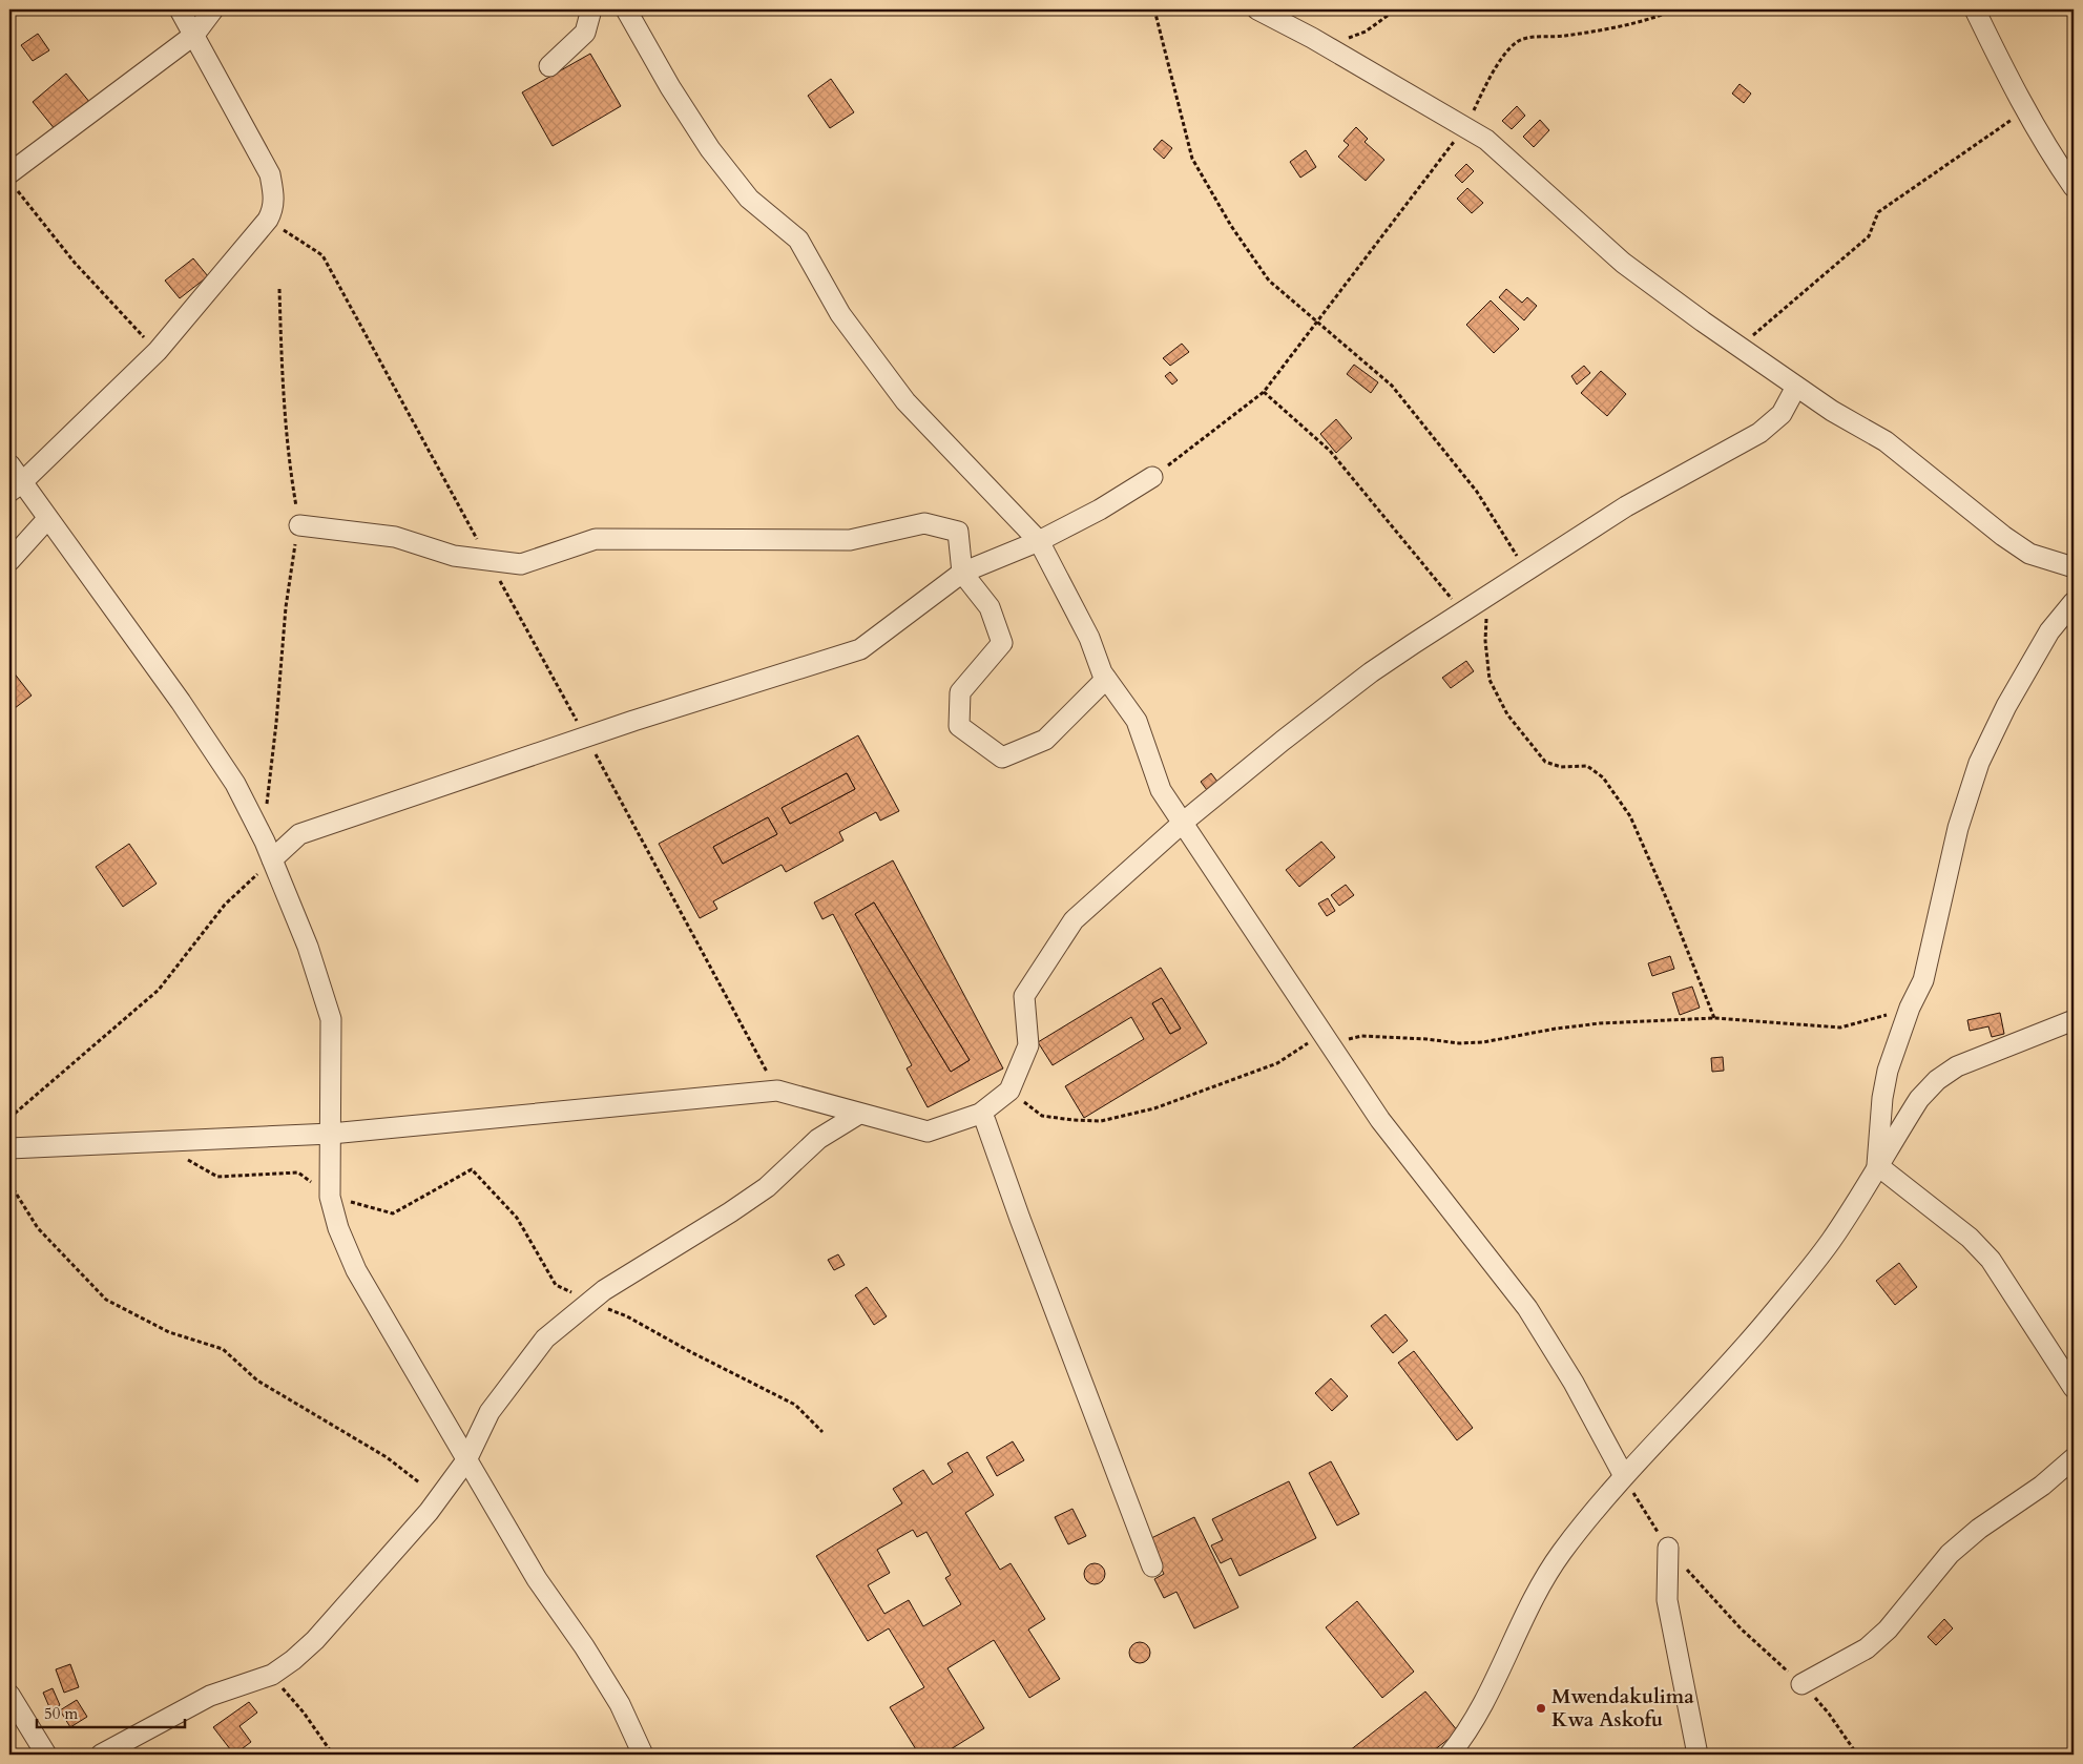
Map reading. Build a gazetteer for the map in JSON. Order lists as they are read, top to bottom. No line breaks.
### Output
{"places":["Mwendakulima Kwa Askofu"],"scale_bar":"50 m"}
